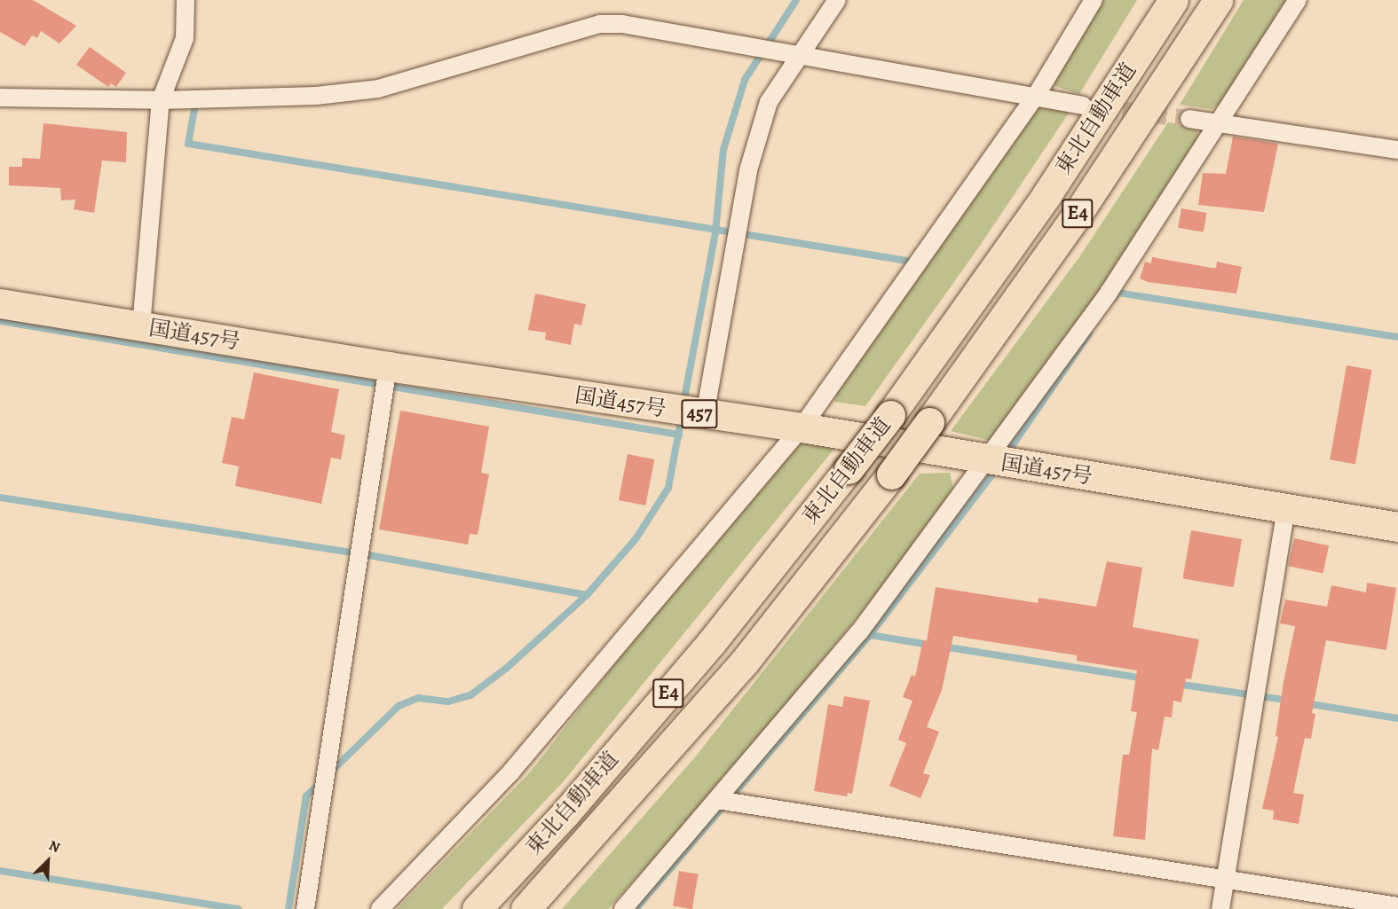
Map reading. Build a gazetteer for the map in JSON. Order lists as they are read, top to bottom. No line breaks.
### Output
{"streets":{"highway":["東北自動車道","E4","国道457号","457"]},"north":"top right"}
